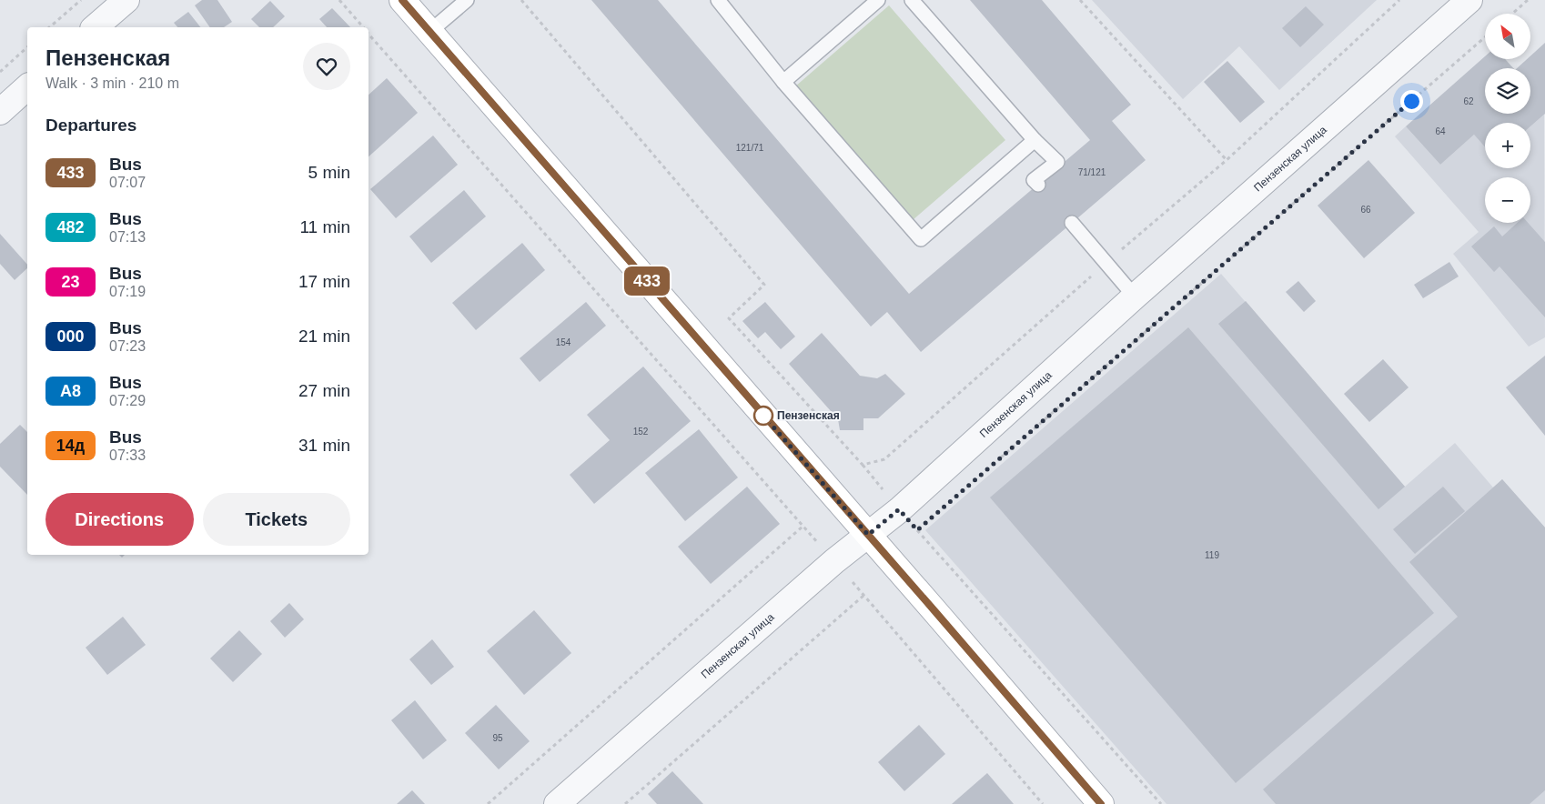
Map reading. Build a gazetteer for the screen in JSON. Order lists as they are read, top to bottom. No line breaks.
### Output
{"streets":{"street":["Пензенская улица"]},"places":["Пензенская"],"lines":["bus line 433"],"house_numbers":["62","64","121/71","71/121","66","154","152","119","95"],"north":"top left","page":{"on_map":"433","map_buttons":["+","−"],"heading":[["Пензенская","Walk · 3 min · 210 m"],"Departures"],"list":[{"mark":"433","name":"Bus","note":"07:07","value":"5 min"},{"mark":"482","name":"Bus","note":"07:13","value":"11 min"},{"mark":"23","name":"Bus","note":"07:19","value":"17 min"},{"mark":"000","name":"Bus","note":"07:23","value":"21 min"},{"mark":"А8","name":"Bus","note":"07:29","value":"27 min"},{"mark":"14д","name":"Bus","note":"07:33","value":"31 min"}],"buttons":["Directions","Tickets"]}}
